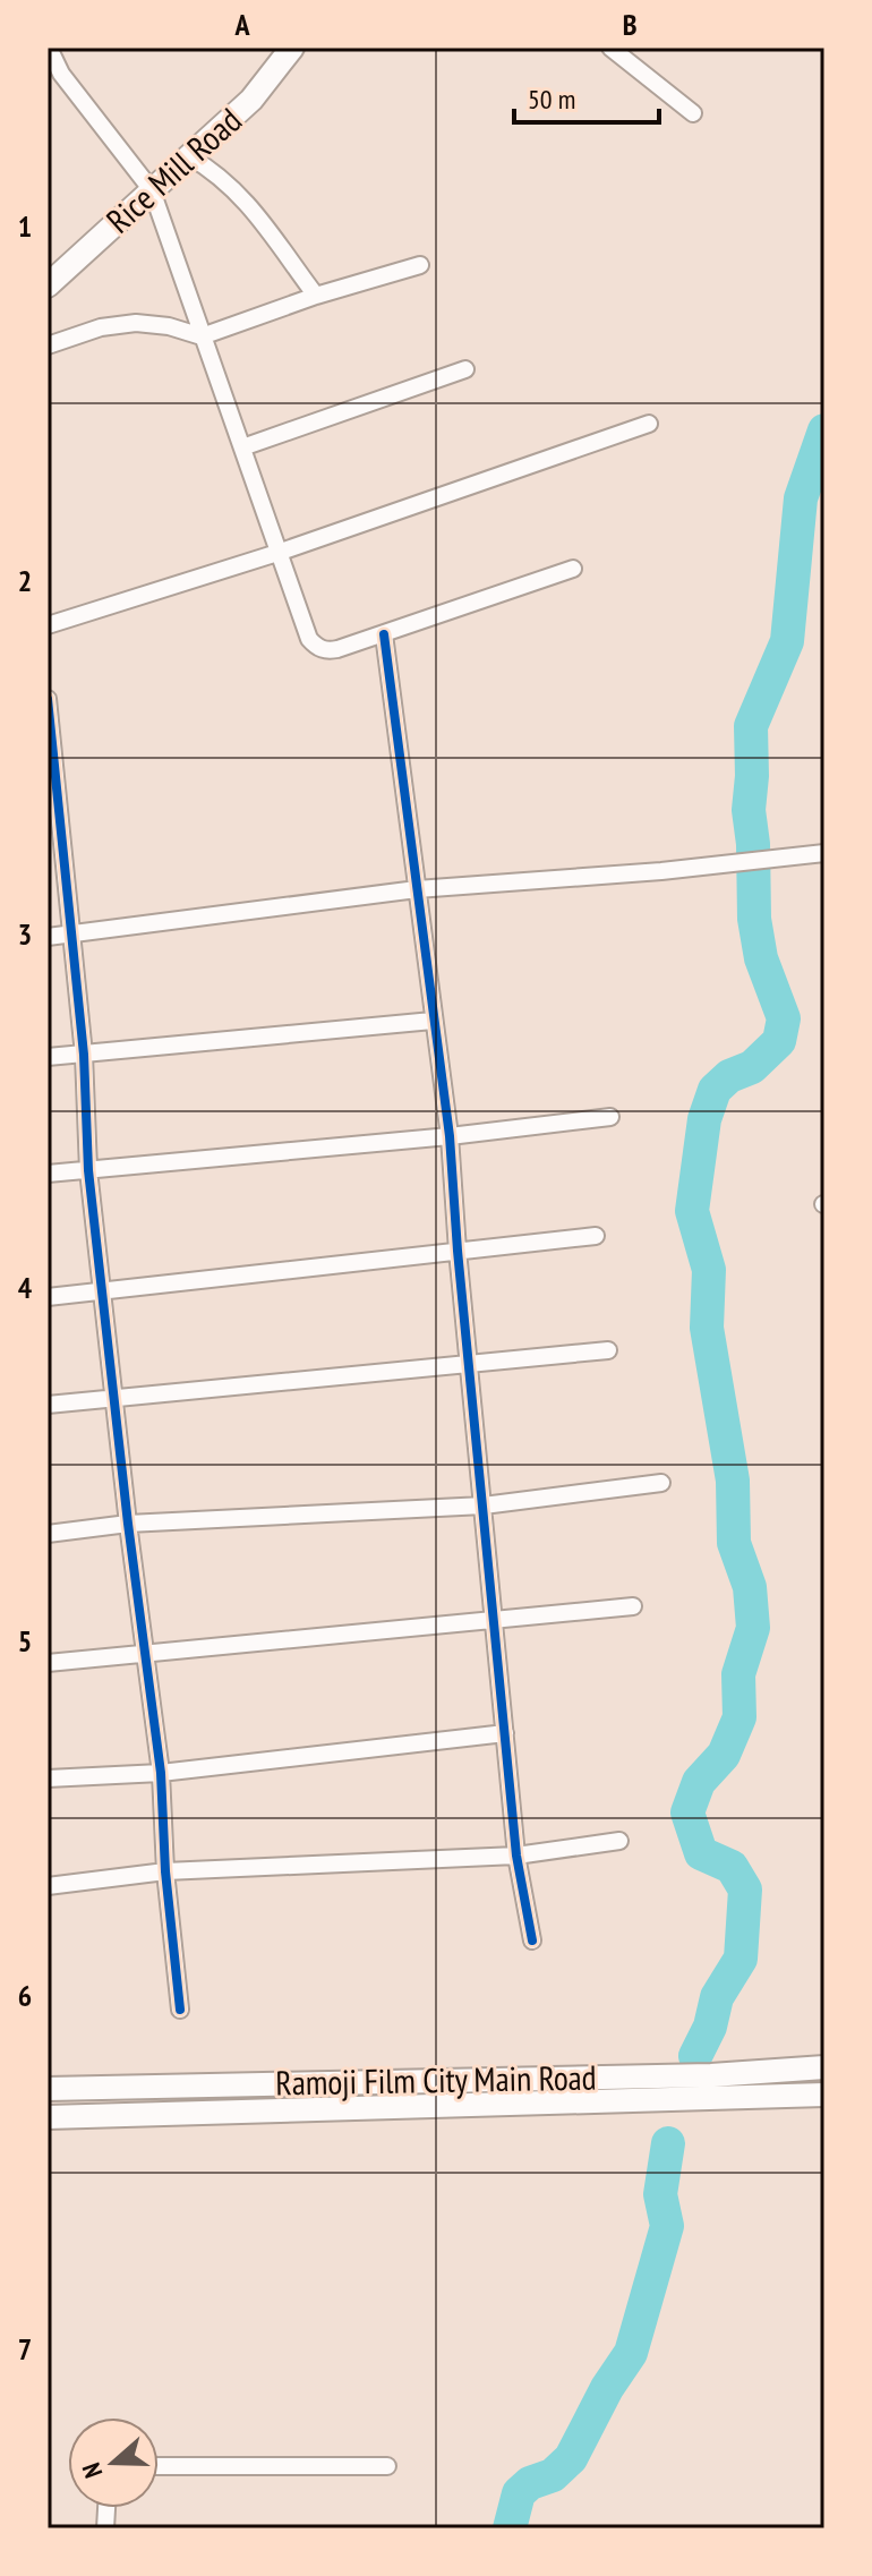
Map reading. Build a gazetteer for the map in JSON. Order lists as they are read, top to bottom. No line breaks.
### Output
{"streets":{"street":["Rice Mill Road","Ramoji Film City Main Road"]},"scale_bar":"50 m","north":"left","grid":{"columns":["A","B"],"rows":["1","2","3","4","5","6","7"]}}
